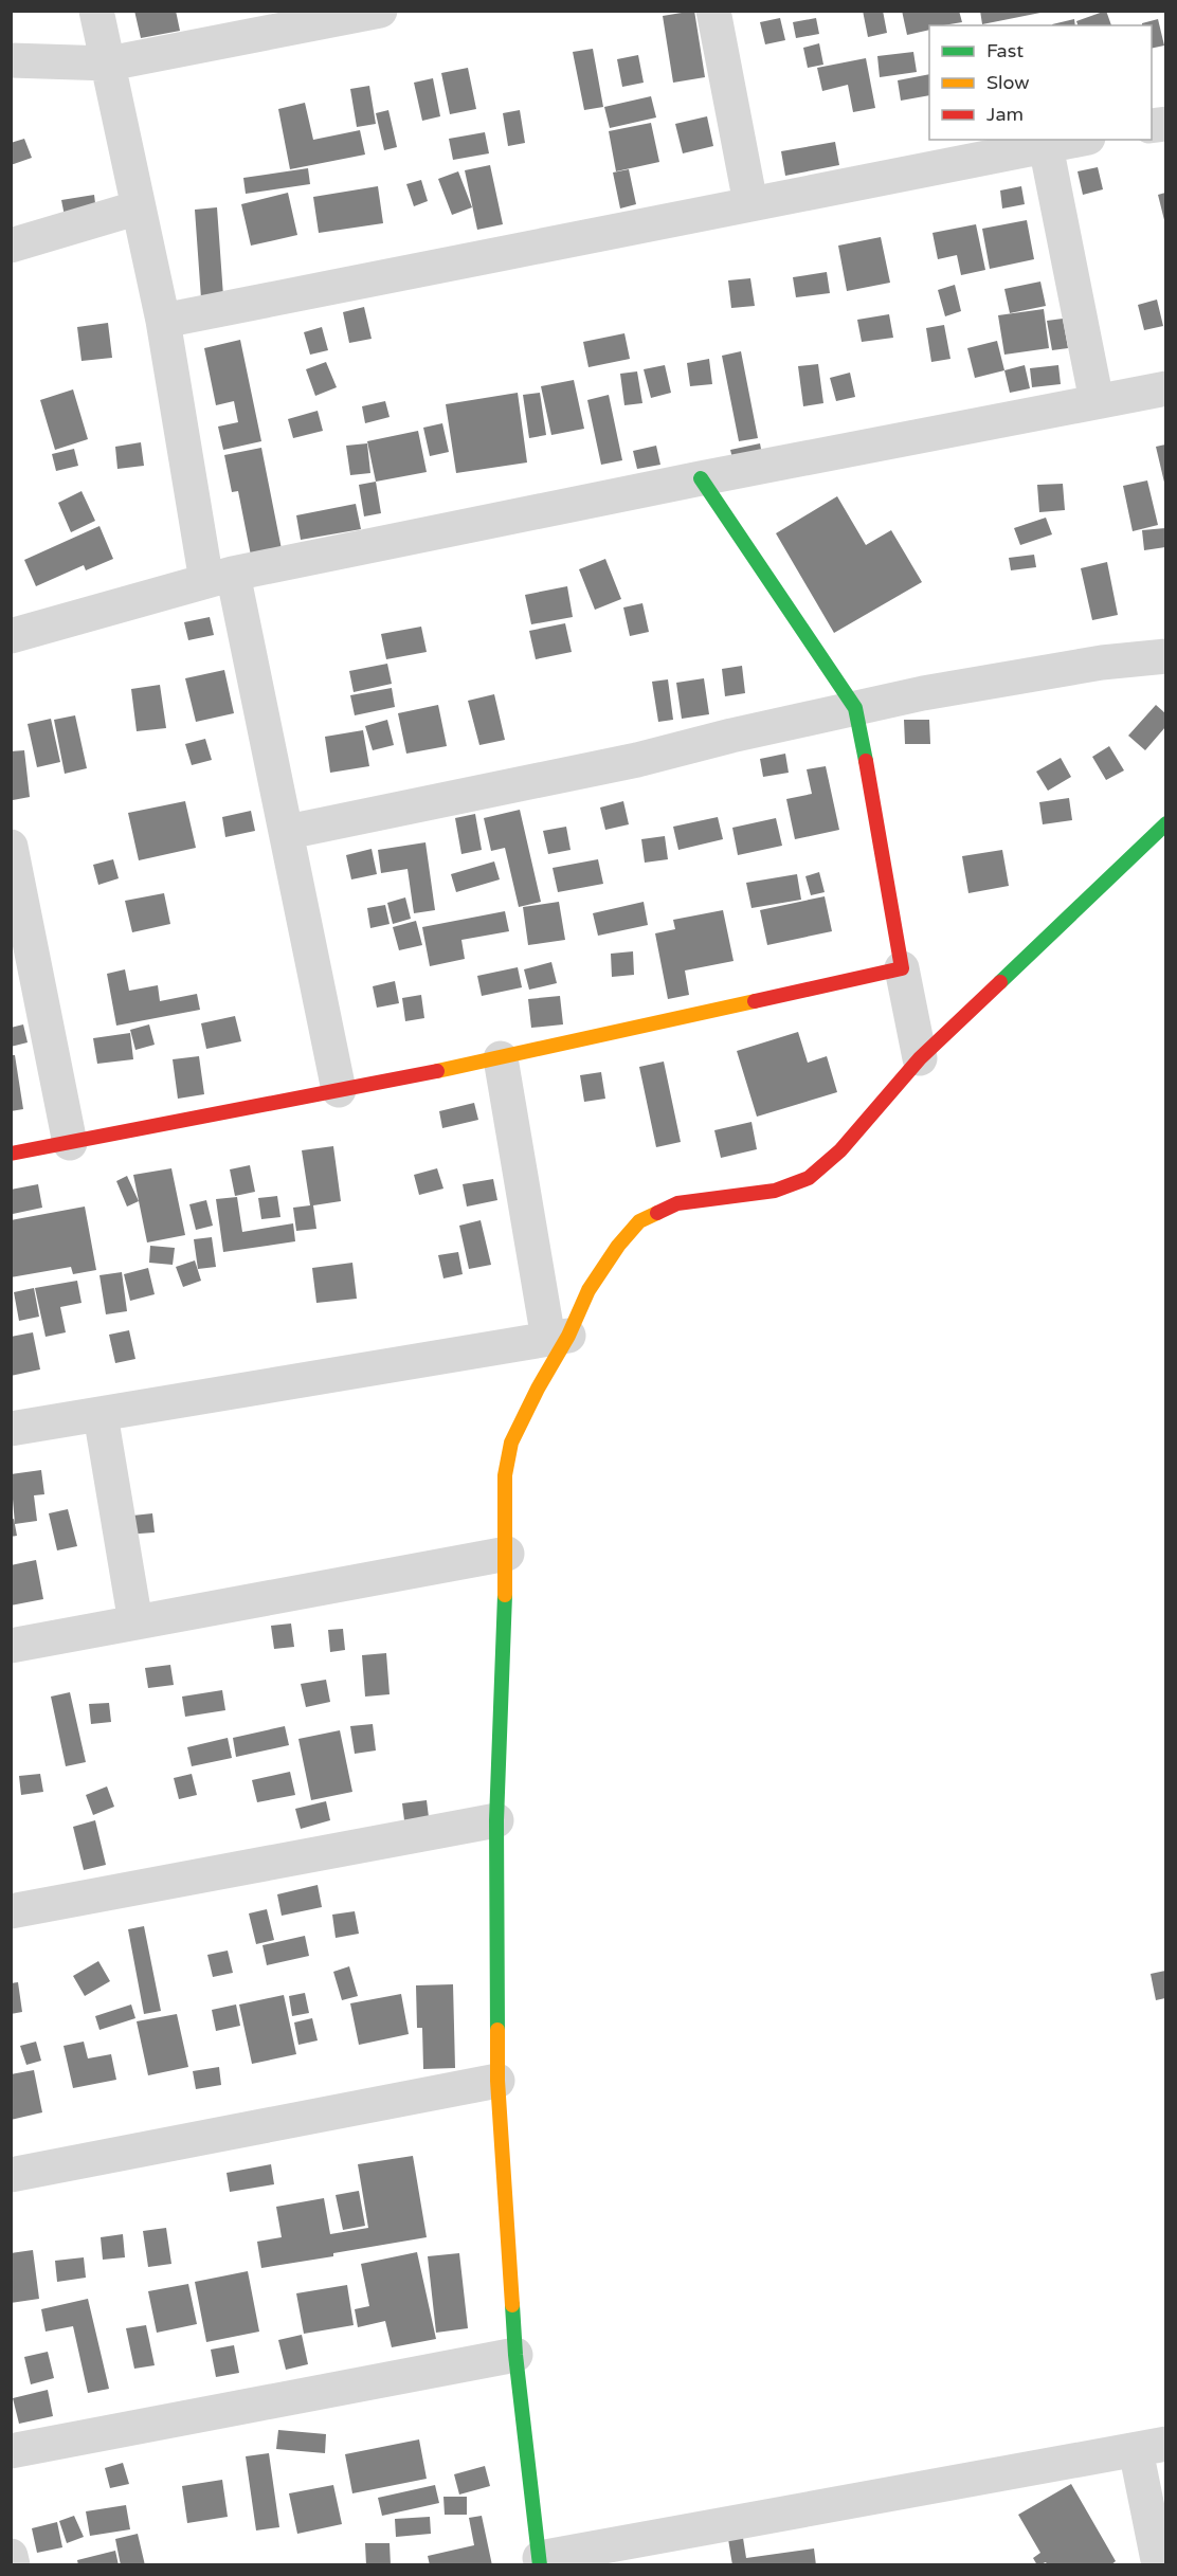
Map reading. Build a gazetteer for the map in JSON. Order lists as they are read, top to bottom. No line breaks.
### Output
{"legend":["Fast","Slow","Jam"]}
